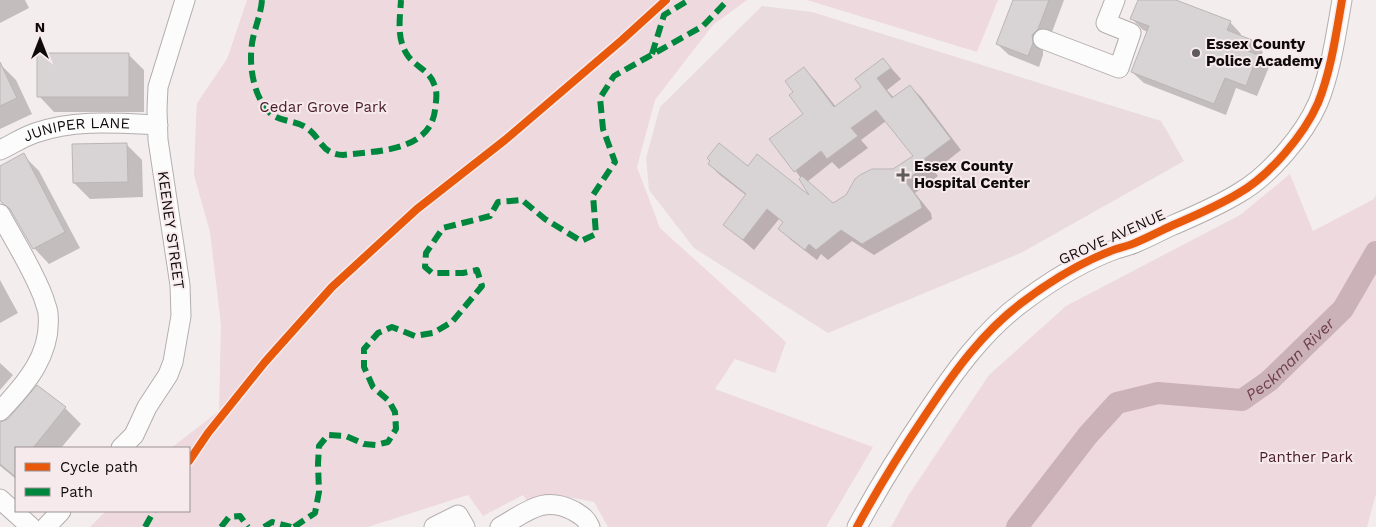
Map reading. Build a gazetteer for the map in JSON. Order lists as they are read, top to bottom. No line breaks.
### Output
{"streets":{"street":["JUNIPER LANE","KEENEY STREET","GROVE AVENUE"]},"crossings":[["JUNIPER LANE","KEENEY STREET"]],"water":["Peckman River"],"parks":["Cedar Grove Park","Panther Park"],"places":{"other":["Essex County Police Academy"],"health":["Essex County Hospital Center"]},"legend":["Cycle path","Path"],"north":"top"}
